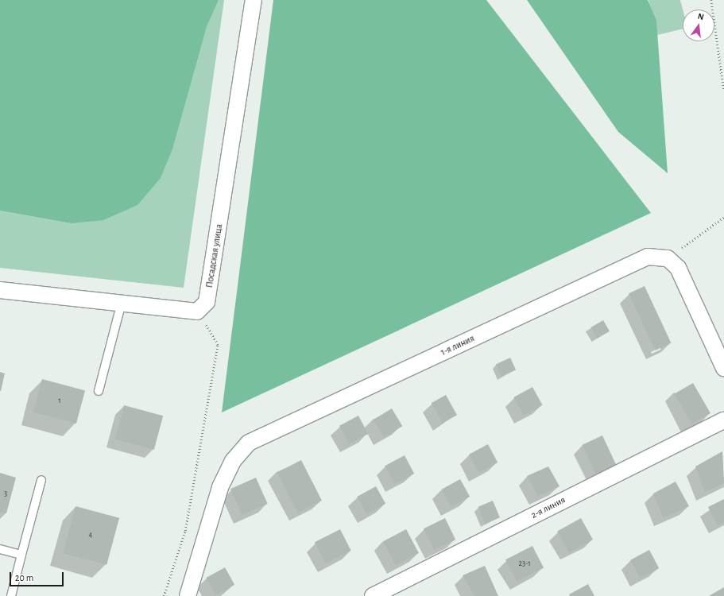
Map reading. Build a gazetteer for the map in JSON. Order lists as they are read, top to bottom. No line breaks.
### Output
{"streets":{"street":["Посадская улица","1-я линия","2-я линия"]},"house_numbers":["1","3","4","23-1"],"scale_bar":"20 m","north":"top"}
